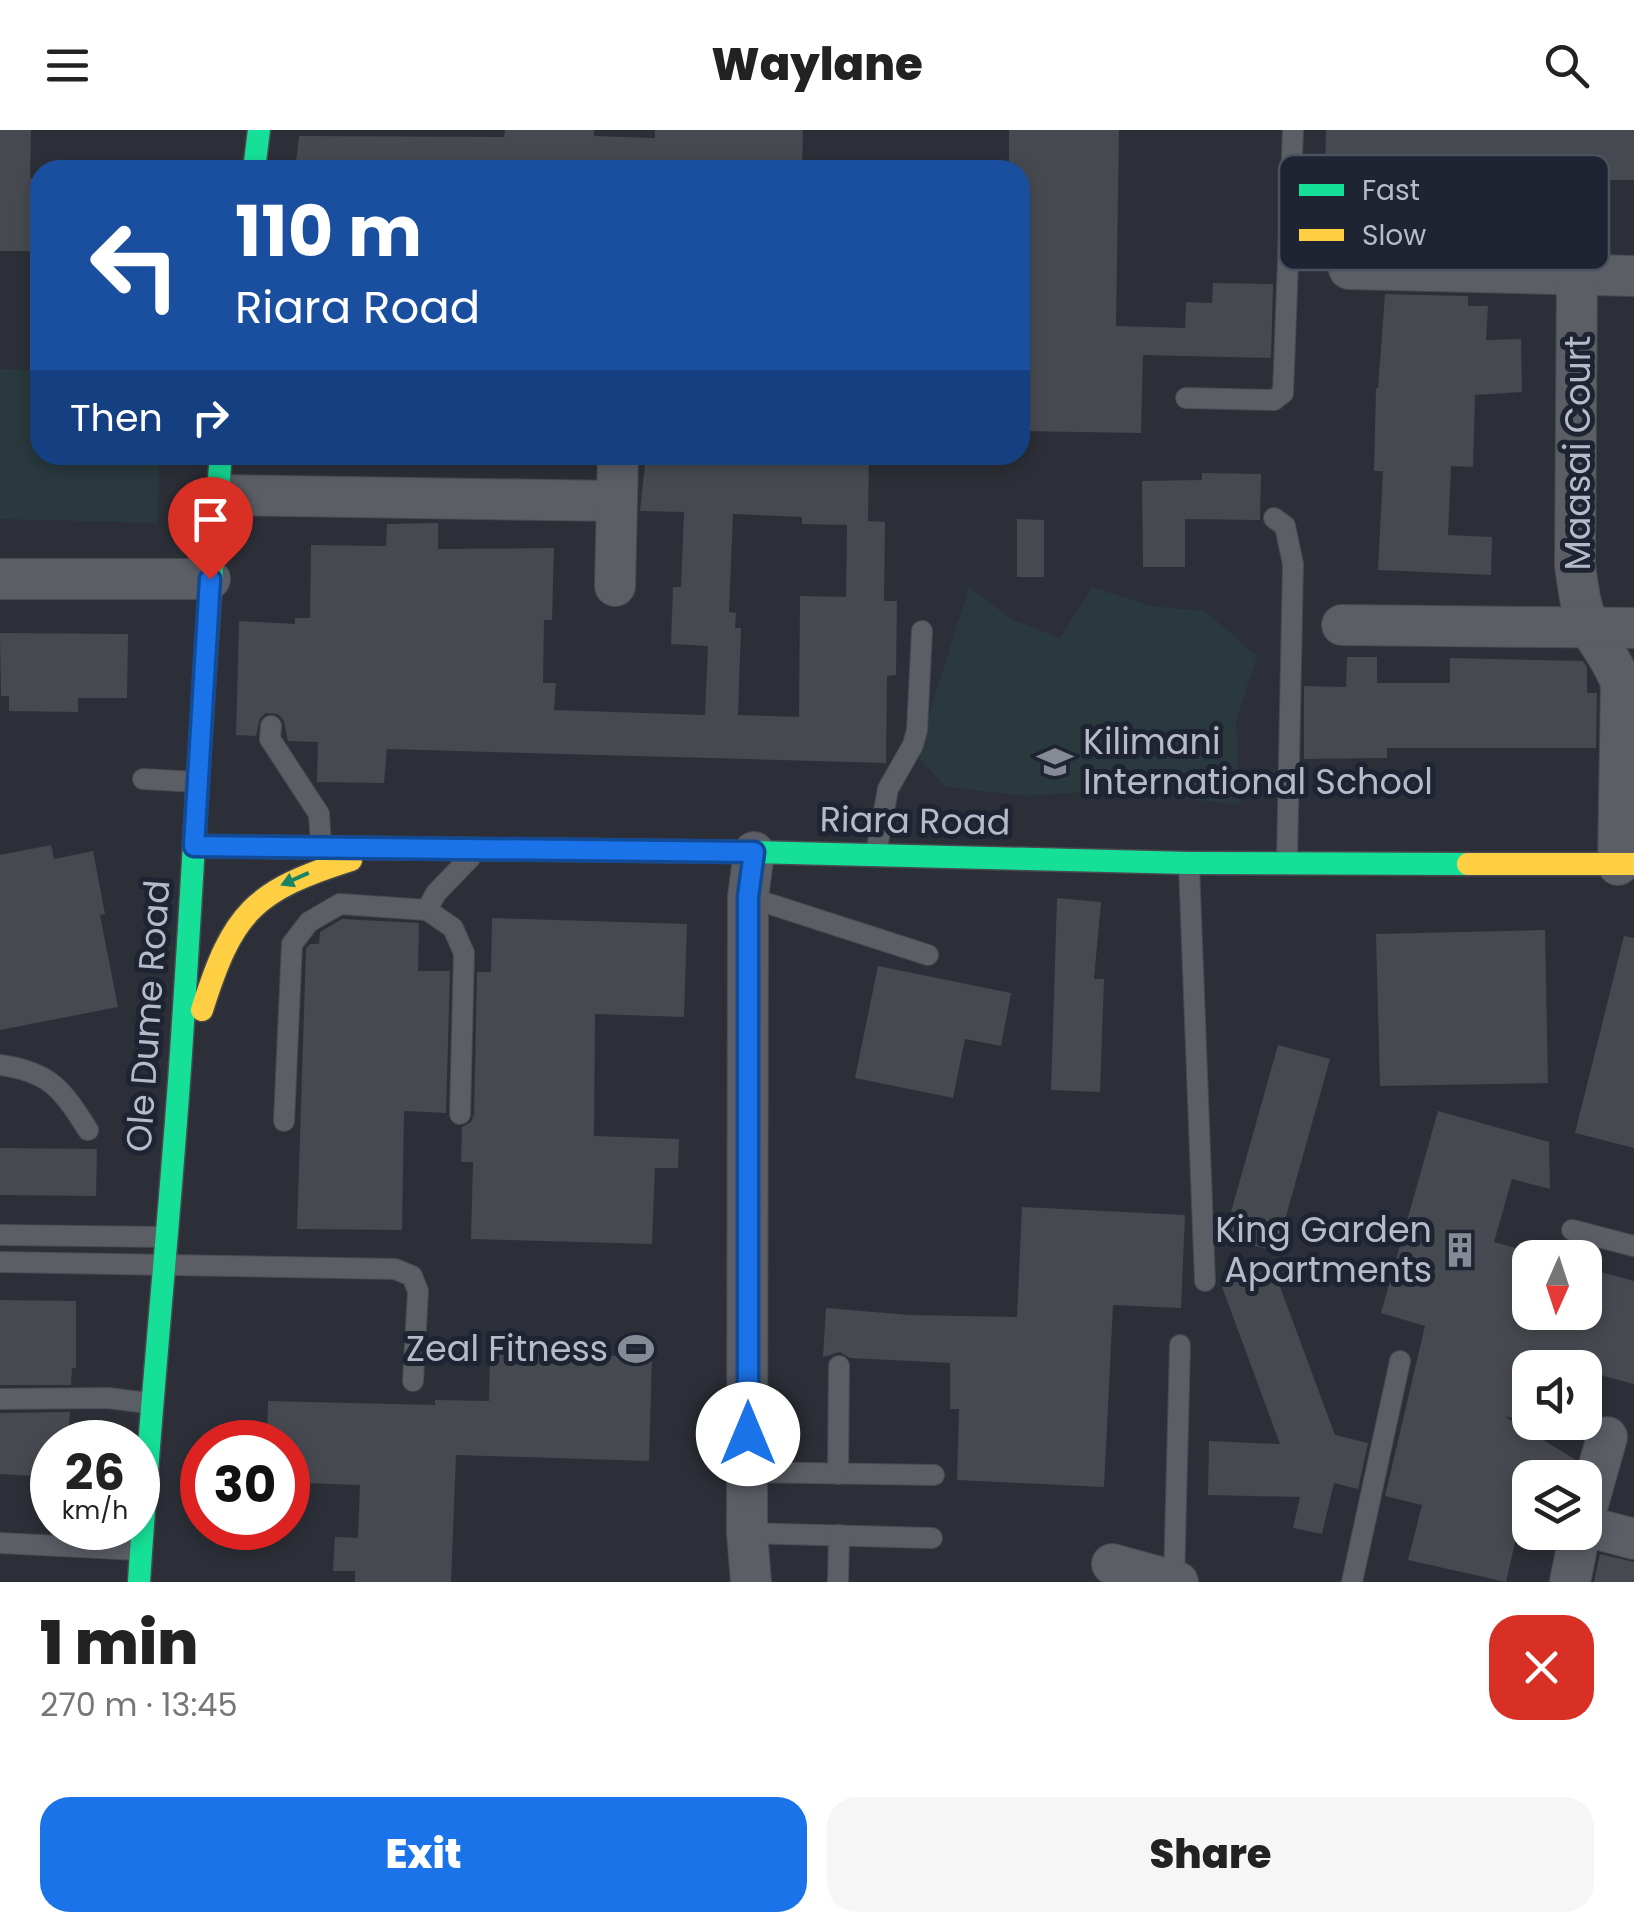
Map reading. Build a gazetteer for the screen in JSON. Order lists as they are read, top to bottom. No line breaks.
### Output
{"streets":{"street":["Maasai Court","Riara Road","Ole Dume Road"]},"crossings":[["Maasai Court","Riara Road"],["Riara Road","Ole Dume Road"]],"places":{"school or university":["Kilimani International School"],"building":["King Garden Apartments"],"sports":["Zeal Fitness"]},"legend":["Fast","Slow"],"north":"bottom","page":{"header":"Waylane","turn":["110 m","Riara Road"],"then":"Then","speed":"26 km/h","limit":"30","heading":["1 min","270 m · 13:45"],"buttons":["Exit","Share"]}}
